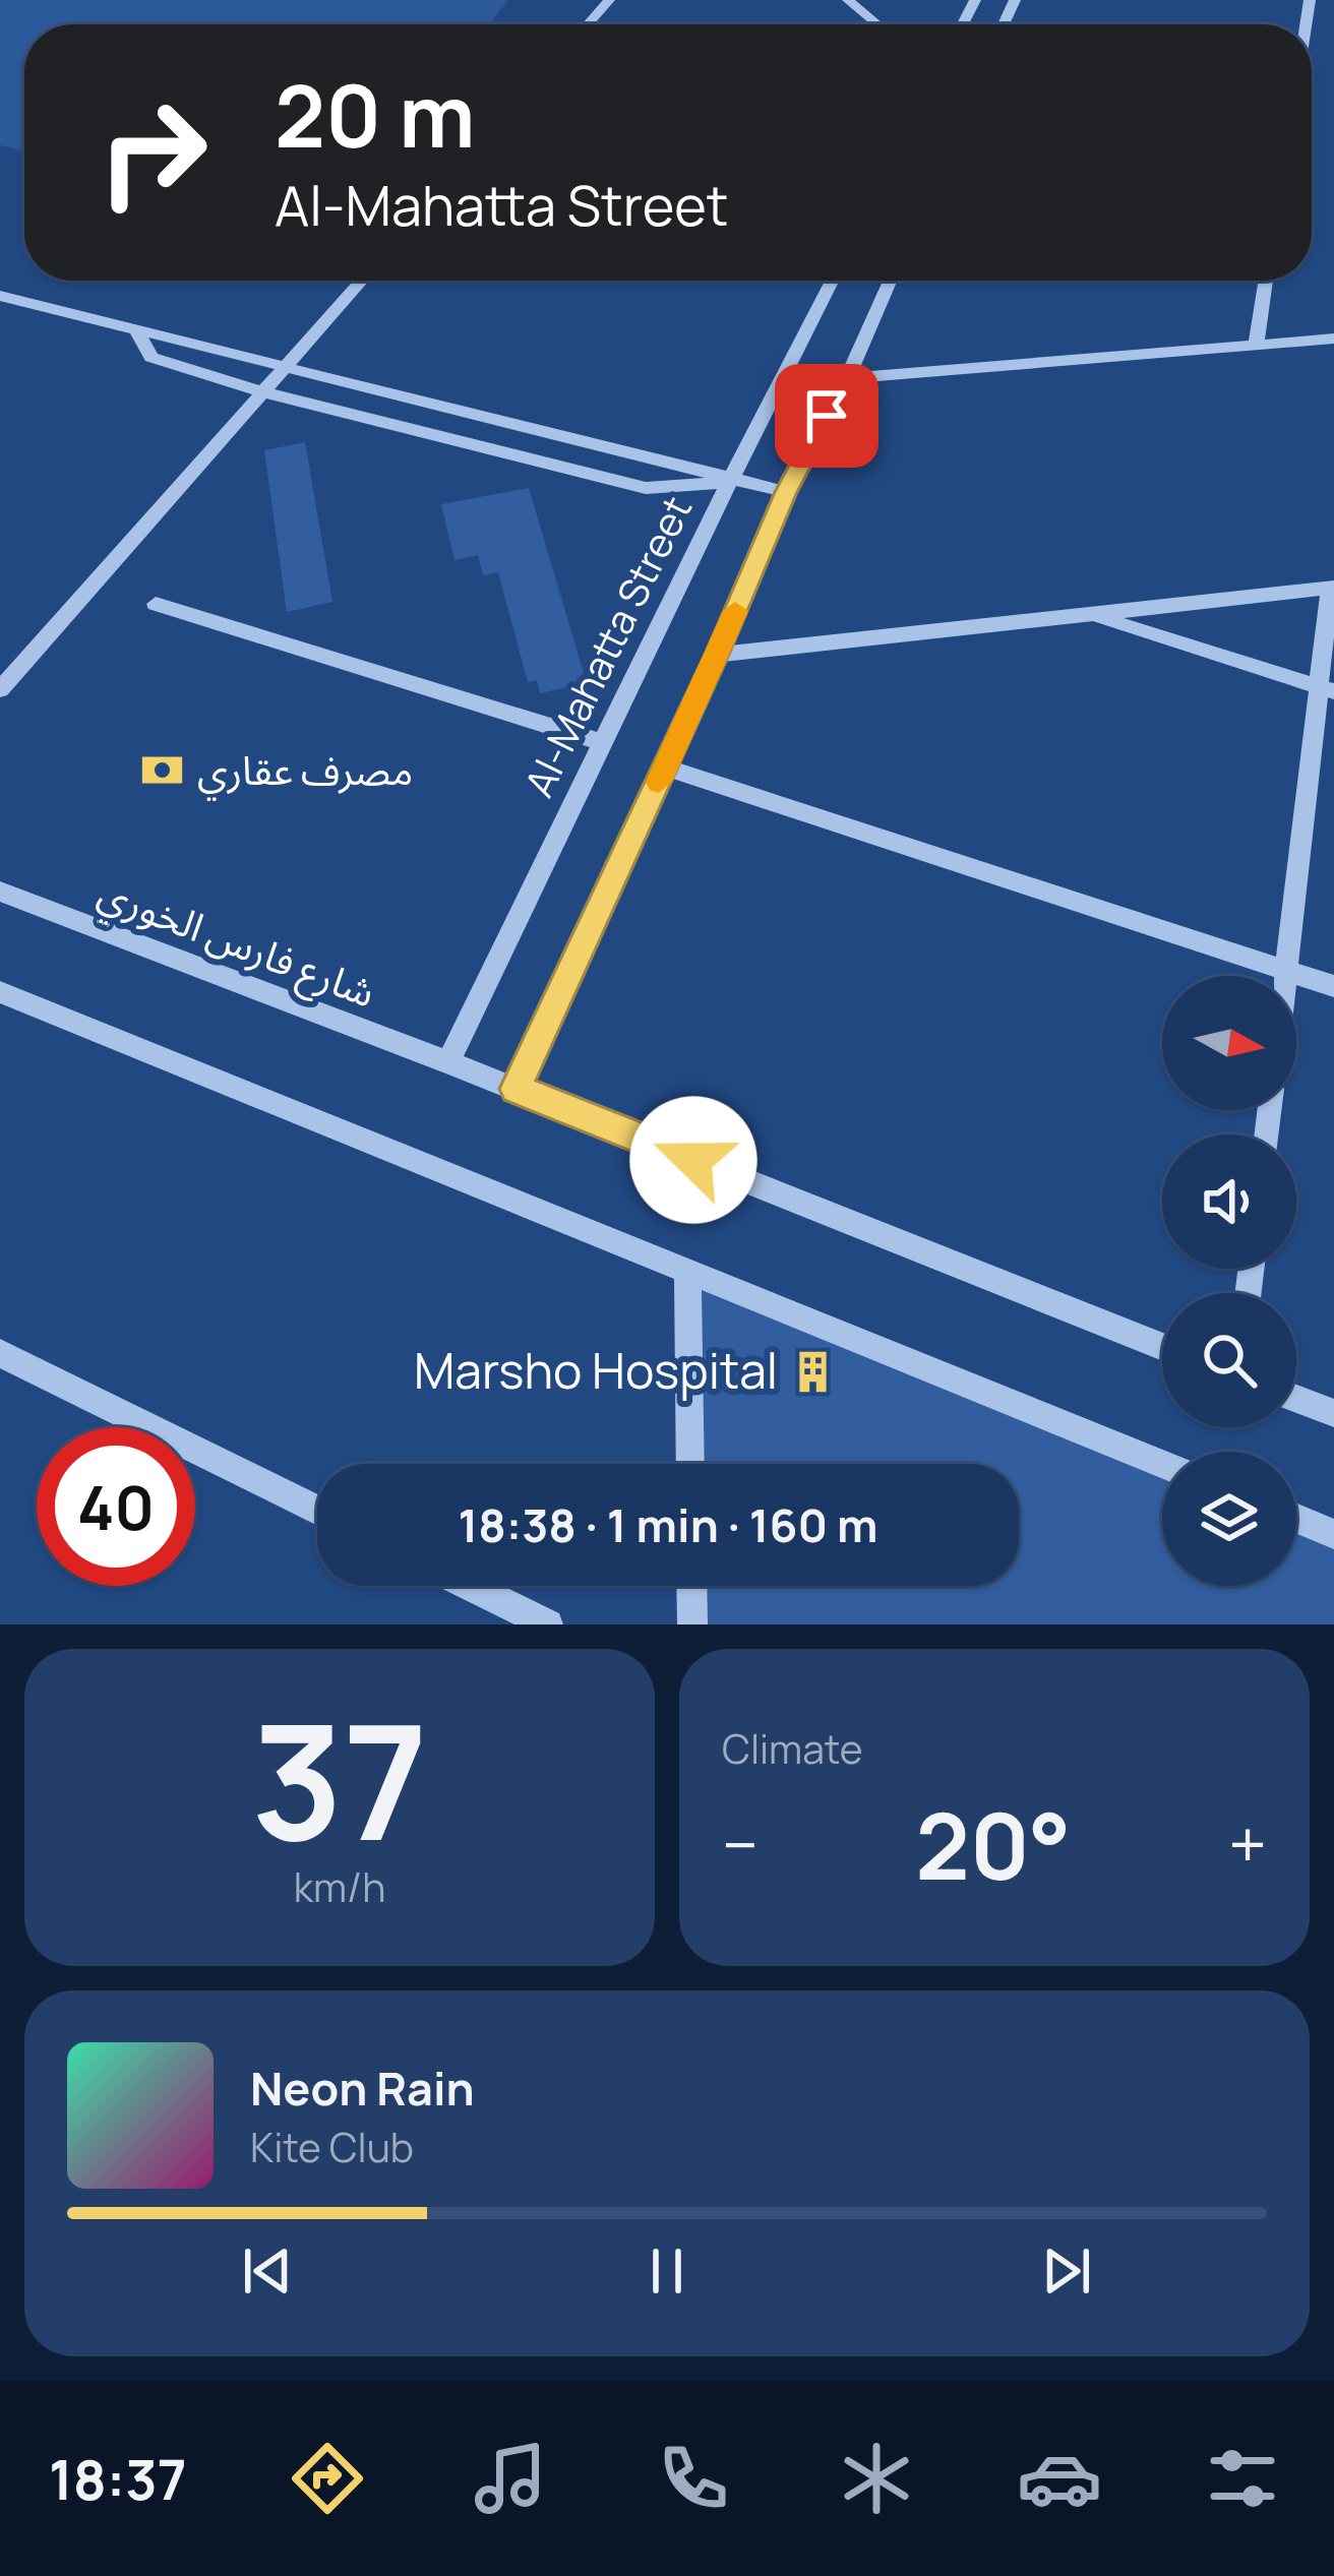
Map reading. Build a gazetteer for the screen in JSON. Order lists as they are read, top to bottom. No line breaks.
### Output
{"streets":{"street":["Al-Mahatta Street","شارع فارس الخوري"]},"crossings":[["Al-Mahatta Street","شارع فارس الخوري"]],"places":{"bank":["مصرف عقاري"],"building":["Marsho Hospital"]},"north":"right","page":{"turn":["20 m","Al-Mahatta Street"],"limit":"40","trip":"18:38 · 1 min · 160 m","tile":[["37","km/h"],"Climate"],"heat":["−","20°","+"],"song":["Neon Rain","Kite Club"],"tabs":"18:37"}}
